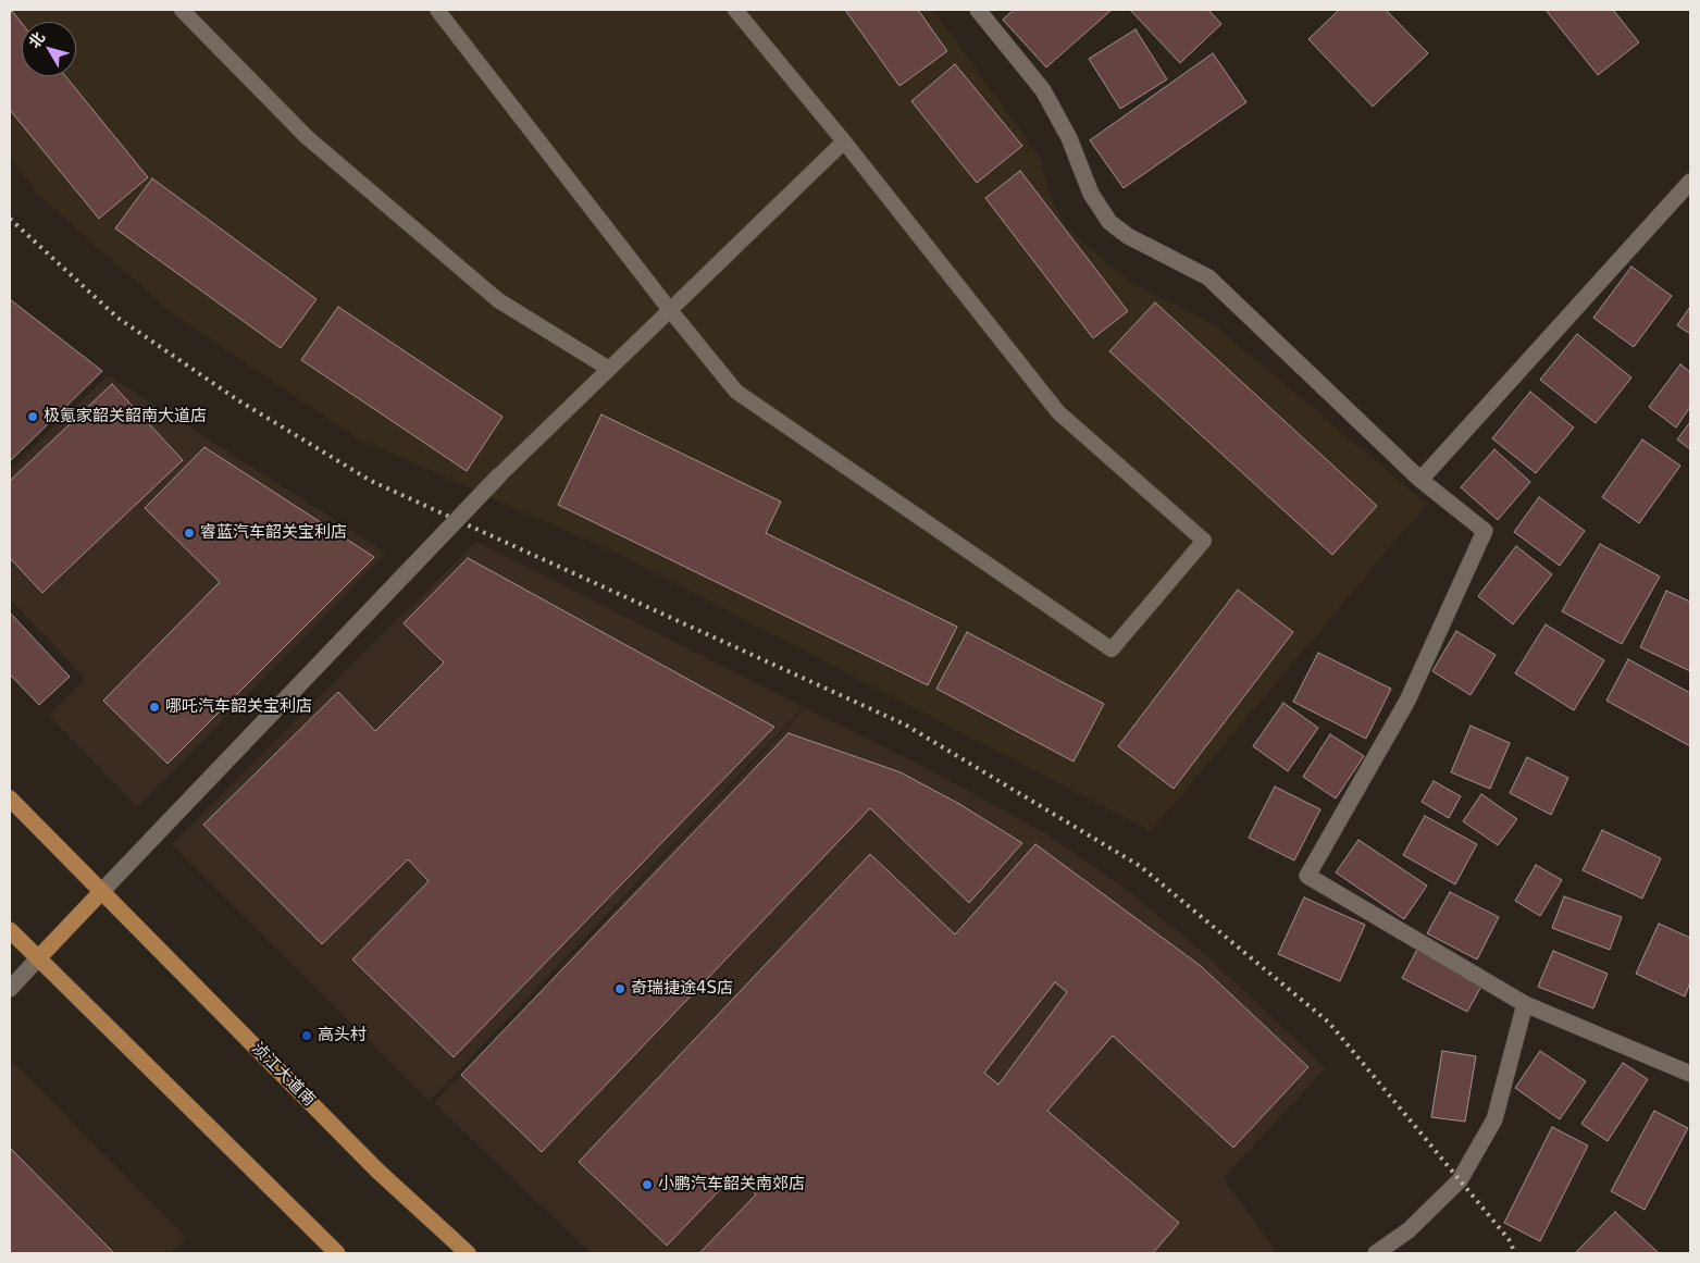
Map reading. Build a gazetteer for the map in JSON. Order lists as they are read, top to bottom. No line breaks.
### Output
{"streets":{"main road":["浈江大道南"]},"places":["极氪家韶关韶南大道店","睿蓝汽车韶关宝利店","哪吒汽车韶关宝利店","奇瑞捷途4S店","高头村","小鹏汽车韶关南郊店"],"north":"top left"}
